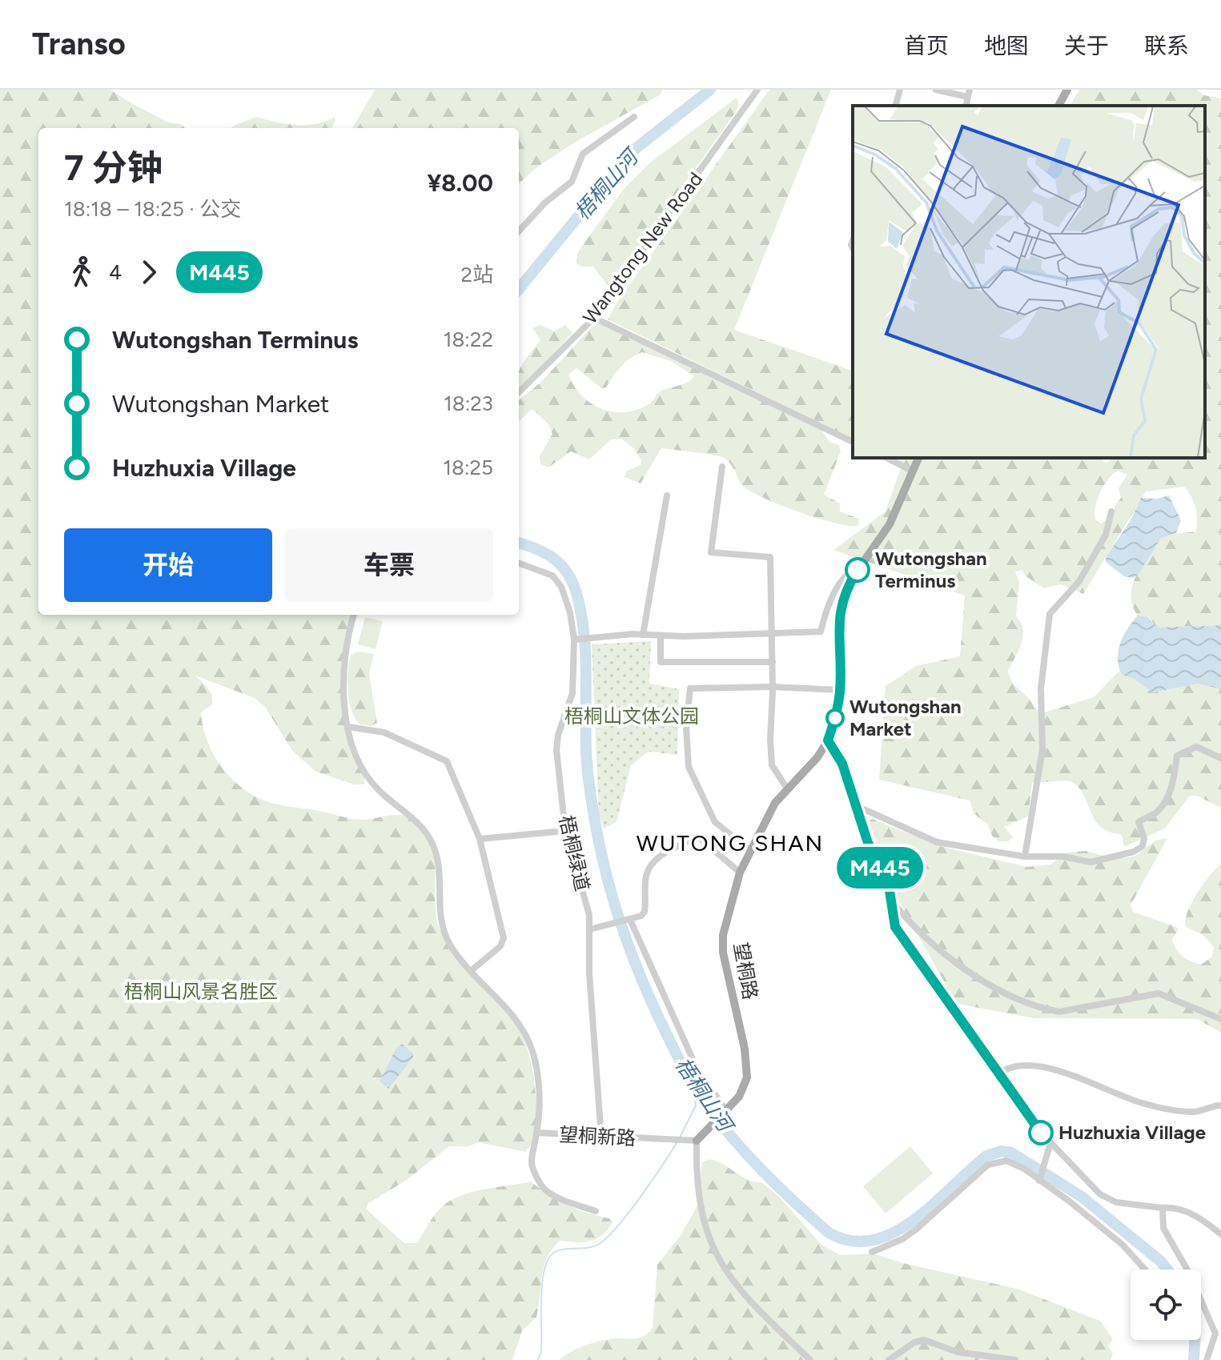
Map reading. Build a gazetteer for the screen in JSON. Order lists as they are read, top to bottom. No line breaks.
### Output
{"streets":{"main road":["望桐路"],"street":["Wangtong New Road","梧桐绿道","望桐新路"]},"crossings":[["梧桐绿道","望桐新路"],["望桐路","望桐新路"]],"districts":["WUTONG SHAN"],"water":["梧桐山河"],"parks":["梧桐山文体公园","梧桐山风景名胜区"],"places":["Wutongshan Terminus","Wutongshan Market","Huzhuxia Village"],"lines":["bus line M445"],"page":{"header":"Transo","nav":["首页","地图","关于","联系"],"on_map":"M445","heading":["7 分钟","18:18 – 18:25 · 公交","¥8.00"],"legs":["4","M445","2站"],"list":[{"name":"Wutongshan Terminus","value":"18:22"},{"name":"Wutongshan Market","value":"18:23"},{"name":"Huzhuxia Village","value":"18:25"}],"buttons":["开始","车票"]}}
